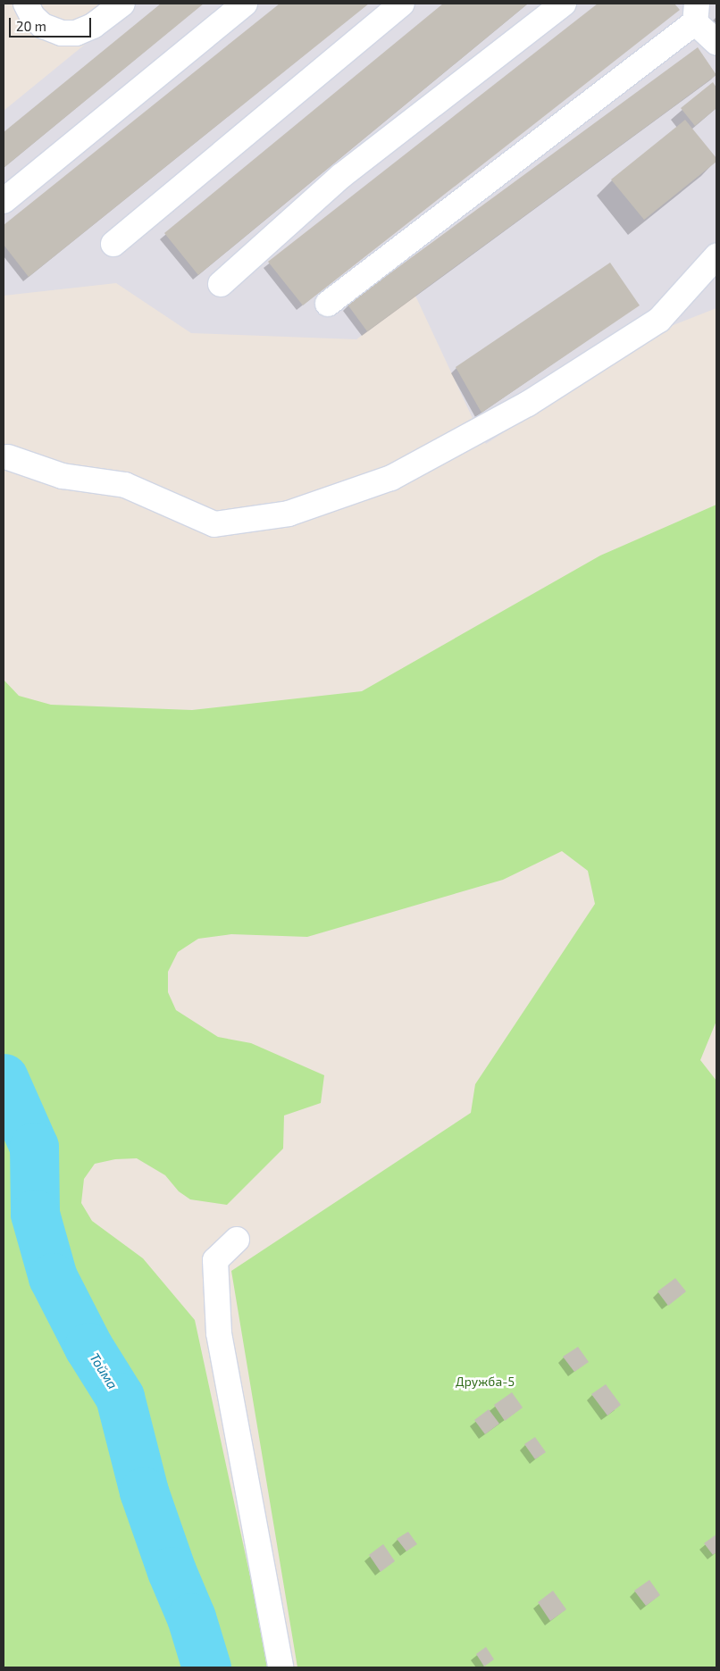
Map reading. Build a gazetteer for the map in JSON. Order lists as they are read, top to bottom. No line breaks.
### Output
{"water":["Тойма"],"parks":["Дружба-5"],"scale_bar":"20 m"}
